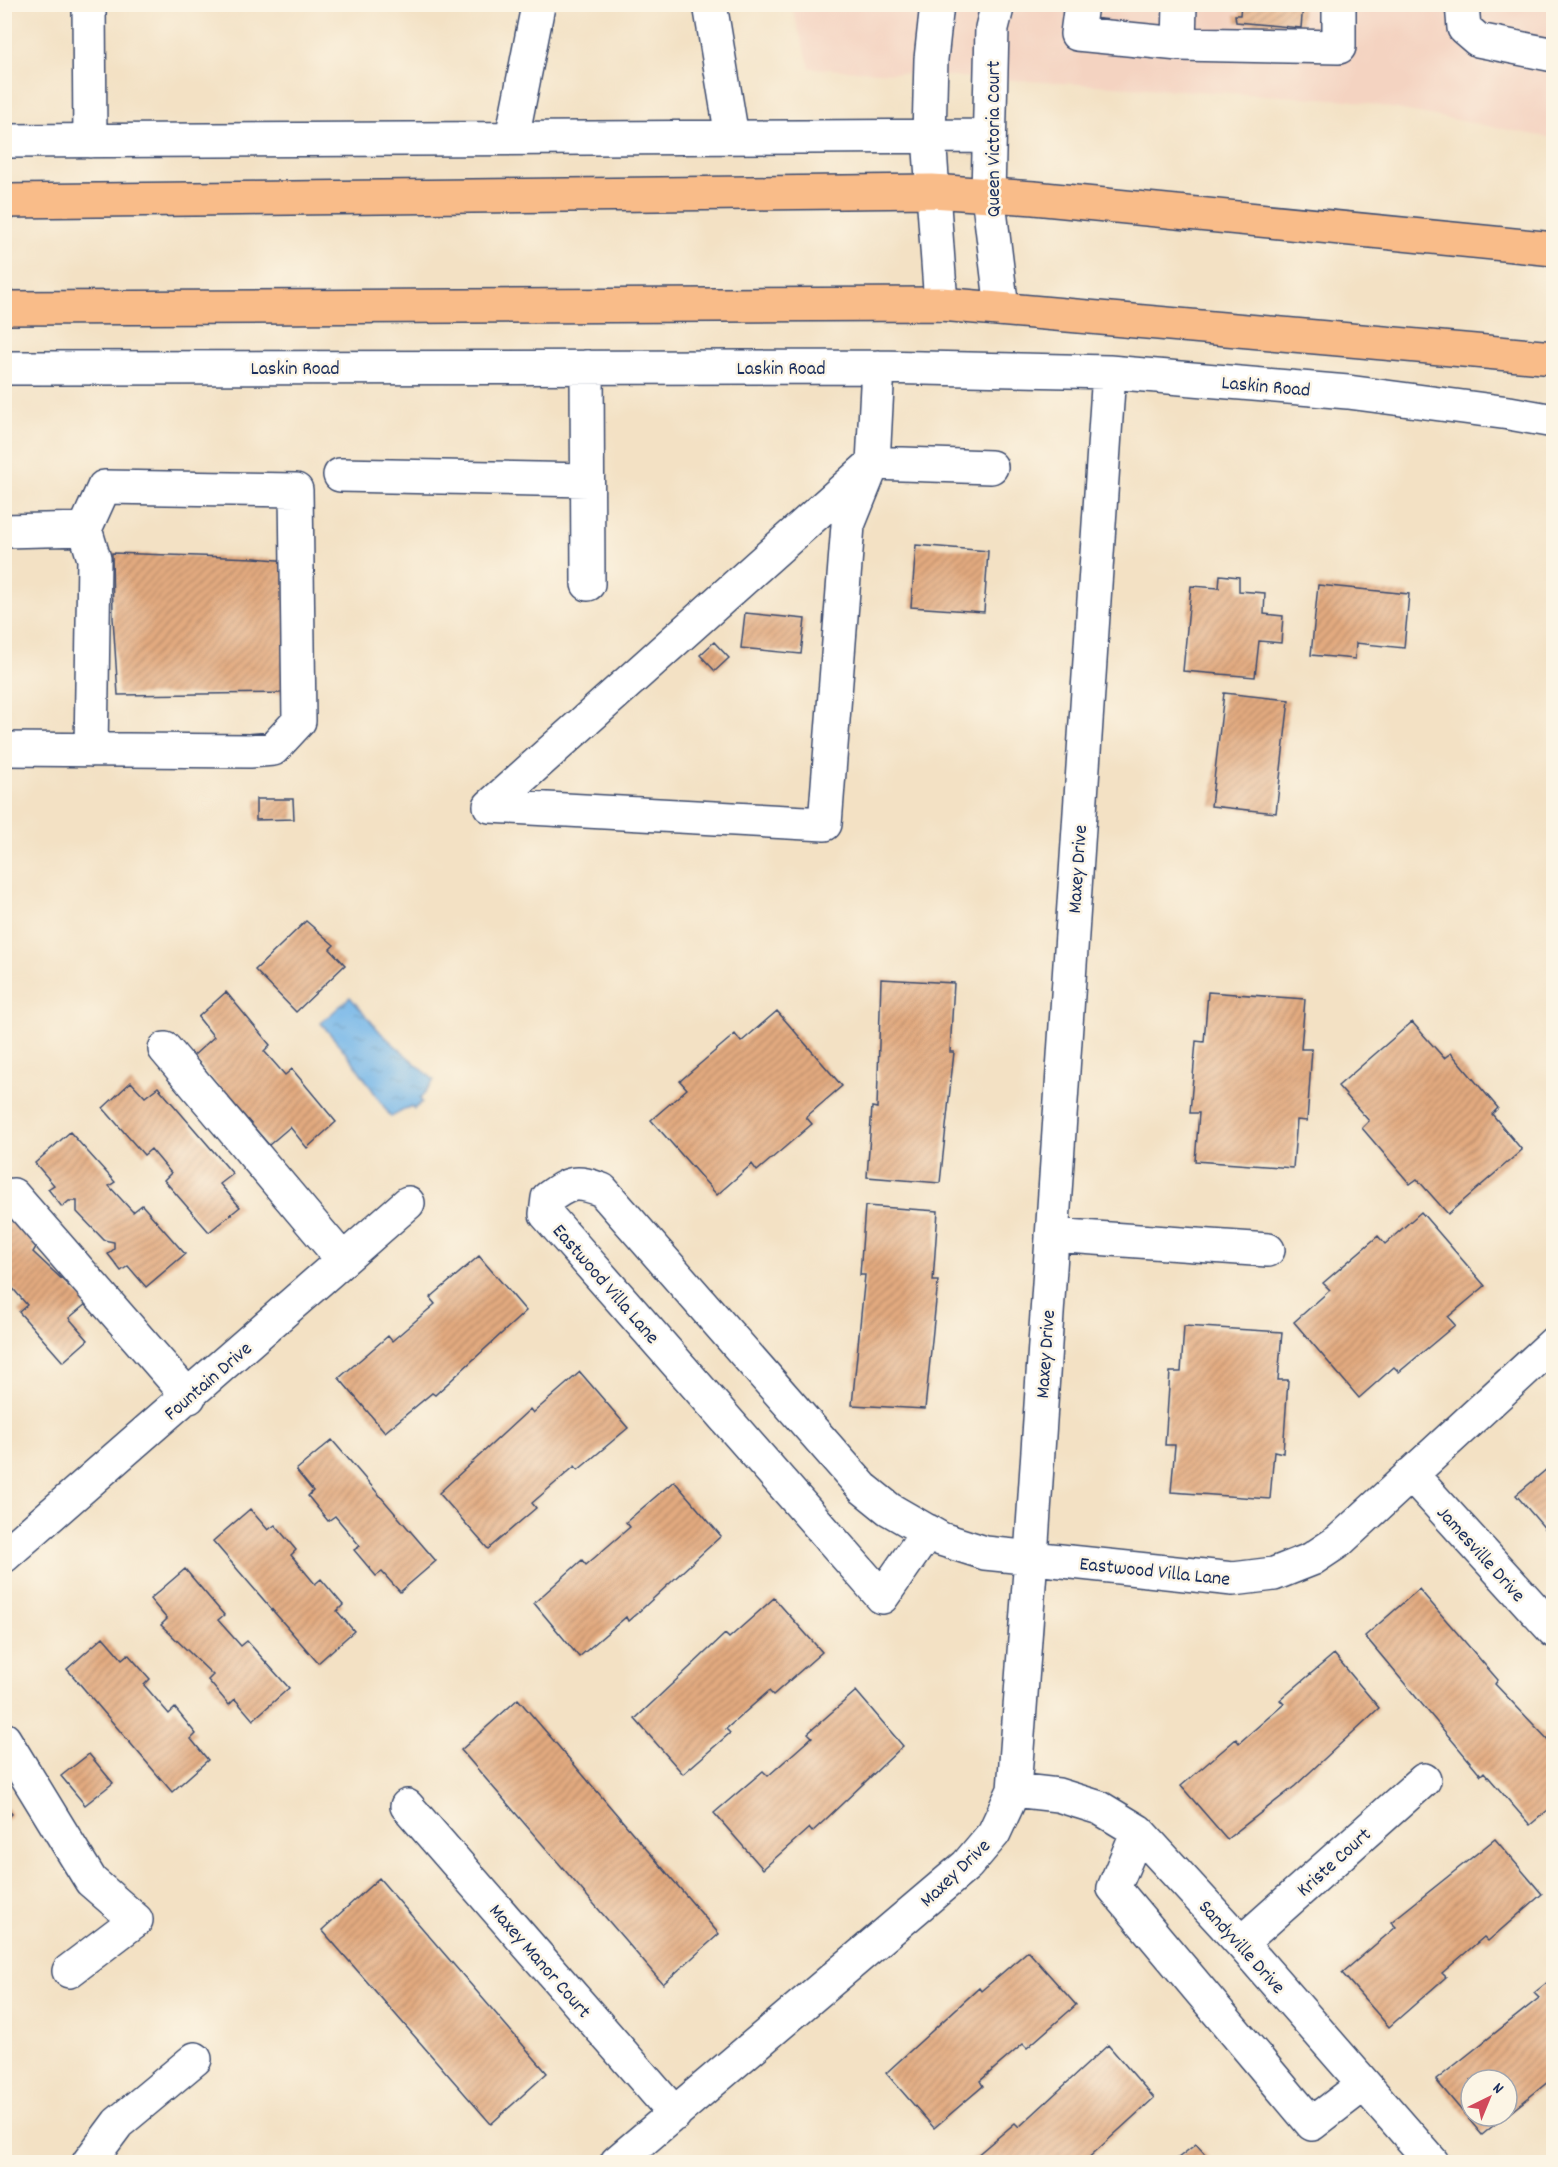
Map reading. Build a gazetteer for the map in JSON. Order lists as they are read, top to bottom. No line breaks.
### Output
{"streets":{"street":["Queen Victoria Court","Laskin Road","Maxey Drive","Eastwood Villa Lane","Fountain Drive","Jamesville Drive","Kriste Court","Sandyville Drive","Maxey Manor Court"]},"crossings":[["Laskin Road","Maxey Drive"],["Maxey Drive","Eastwood Villa Lane"],["Maxey Drive","Sandyville Drive"],["Maxey Drive","Maxey Manor Court"],["Eastwood Villa Lane","Jamesville Drive"],["Kriste Court","Sandyville Drive"]],"north":"top right"}
